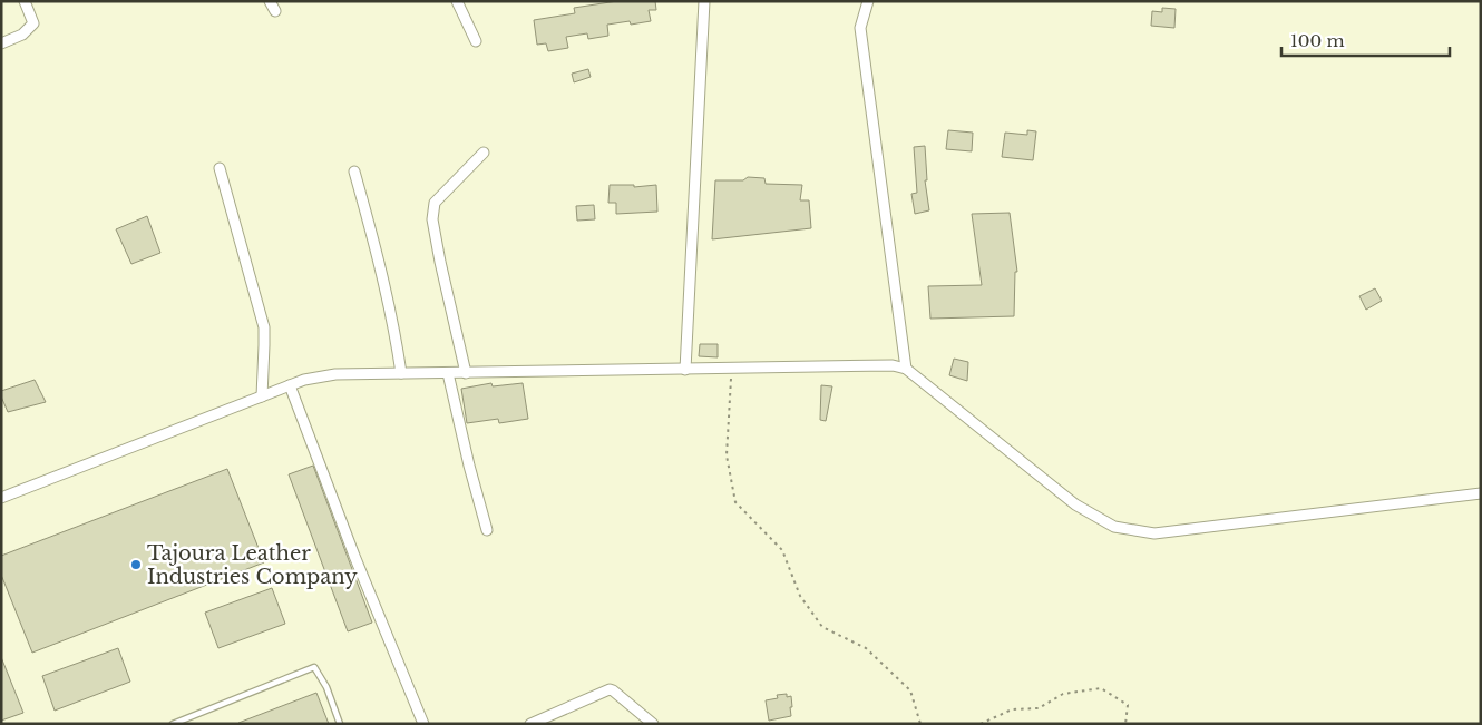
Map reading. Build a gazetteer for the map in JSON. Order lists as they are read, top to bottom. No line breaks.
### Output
{"places":["Tajoura Leather Industries Company"],"scale_bar":"100 m"}
